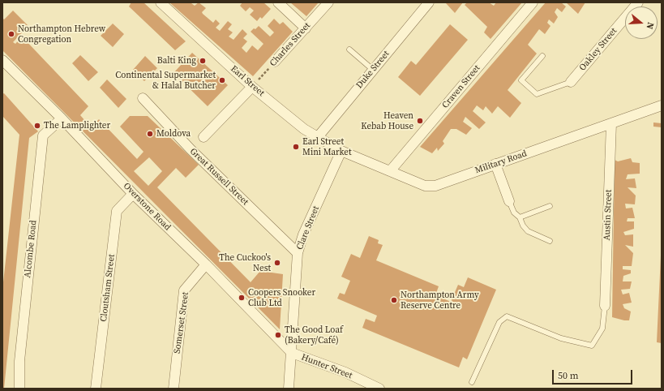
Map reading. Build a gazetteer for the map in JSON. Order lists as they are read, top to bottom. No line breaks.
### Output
{"streets":{"street":["Charles Street","Oakley Street","Duke Street","Earl Street","Craven Street","Military Road","Great Russell Street","Overstone Road","Austin Street","Clare Street","Alcombe Road","Cloutsham Street","Somerset Street","Hunter Street"]},"crossings":[["Charles Street","Earl Street"],["Duke Street","Earl Street"],["Earl Street","Military Road"],["Earl Street","Clare Street"],["Craven Street","Military Road"],["Military Road","Austin Street"],["Military Road","Clare Street"],["Great Russell Street","Clare Street"],["Overstone Road","Clare Street"],["Overstone Road","Alcombe Road"],["Overstone Road","Cloutsham Street"],["Overstone Road","Somerset Street"],["Overstone Road","Hunter Street"],["Clare Street","Hunter Street"]],"places":["Northampton Hebrew Congregation","Balti King","Continental Supermarket & Halal Butcher","Heaven Kebab House","The Lamplighter","Moldova","Earl Street Mini Market","The Cuckoo's Nest","Coopers Snooker Club Ltd","Northampton Army Reserve Centre","The Good Loaf (Bakery/Café)"],"scale_bar":"50 m","north":"right"}
